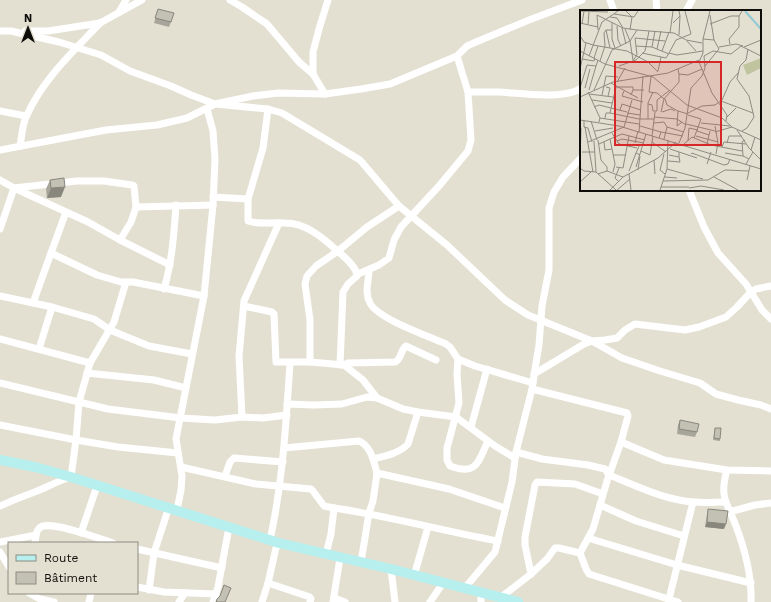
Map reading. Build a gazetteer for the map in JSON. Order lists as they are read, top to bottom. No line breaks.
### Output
{"legend":["Route","Bâtiment"],"north":"top"}
